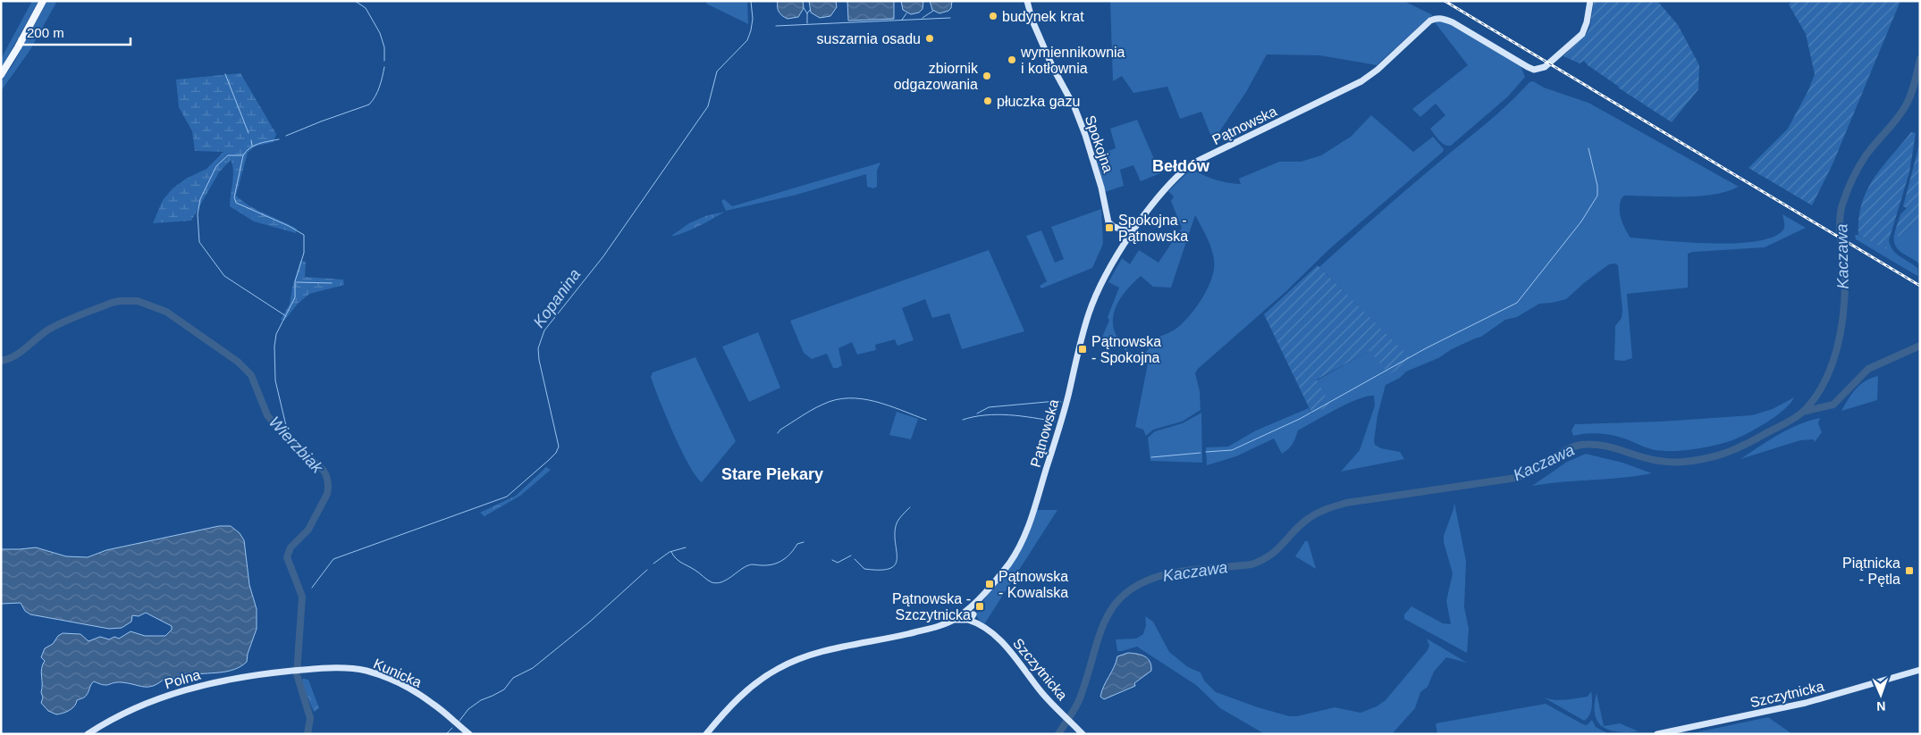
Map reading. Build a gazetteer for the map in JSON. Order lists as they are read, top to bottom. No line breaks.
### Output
{"streets":{"street":["Pątnowska","Spokojna","Szczytnicka","Kunicka","Polna"]},"crossings":[["Pątnowska","Spokojna"],["Pątnowska","Szczytnicka"],["Kunicka","Polna"]],"districts":["Bełdów","Stare Piekary"],"water":["Kaczawa","Kopanina","Wierzbiak"],"places":{"other":["budynek krat","suszarnia osadu","wymiennikownia i kotłownia","zbiornik odgazowania","płuczka gazu"],"transit":["Spokojna - Pątnowska","Pątnowska - Spokojna","Piątnicka - Pętla","Pątnowska - Kowalska","Pątnowska - Szczytnicka"]},"scale_bar":"200 m","north":"bottom"}
